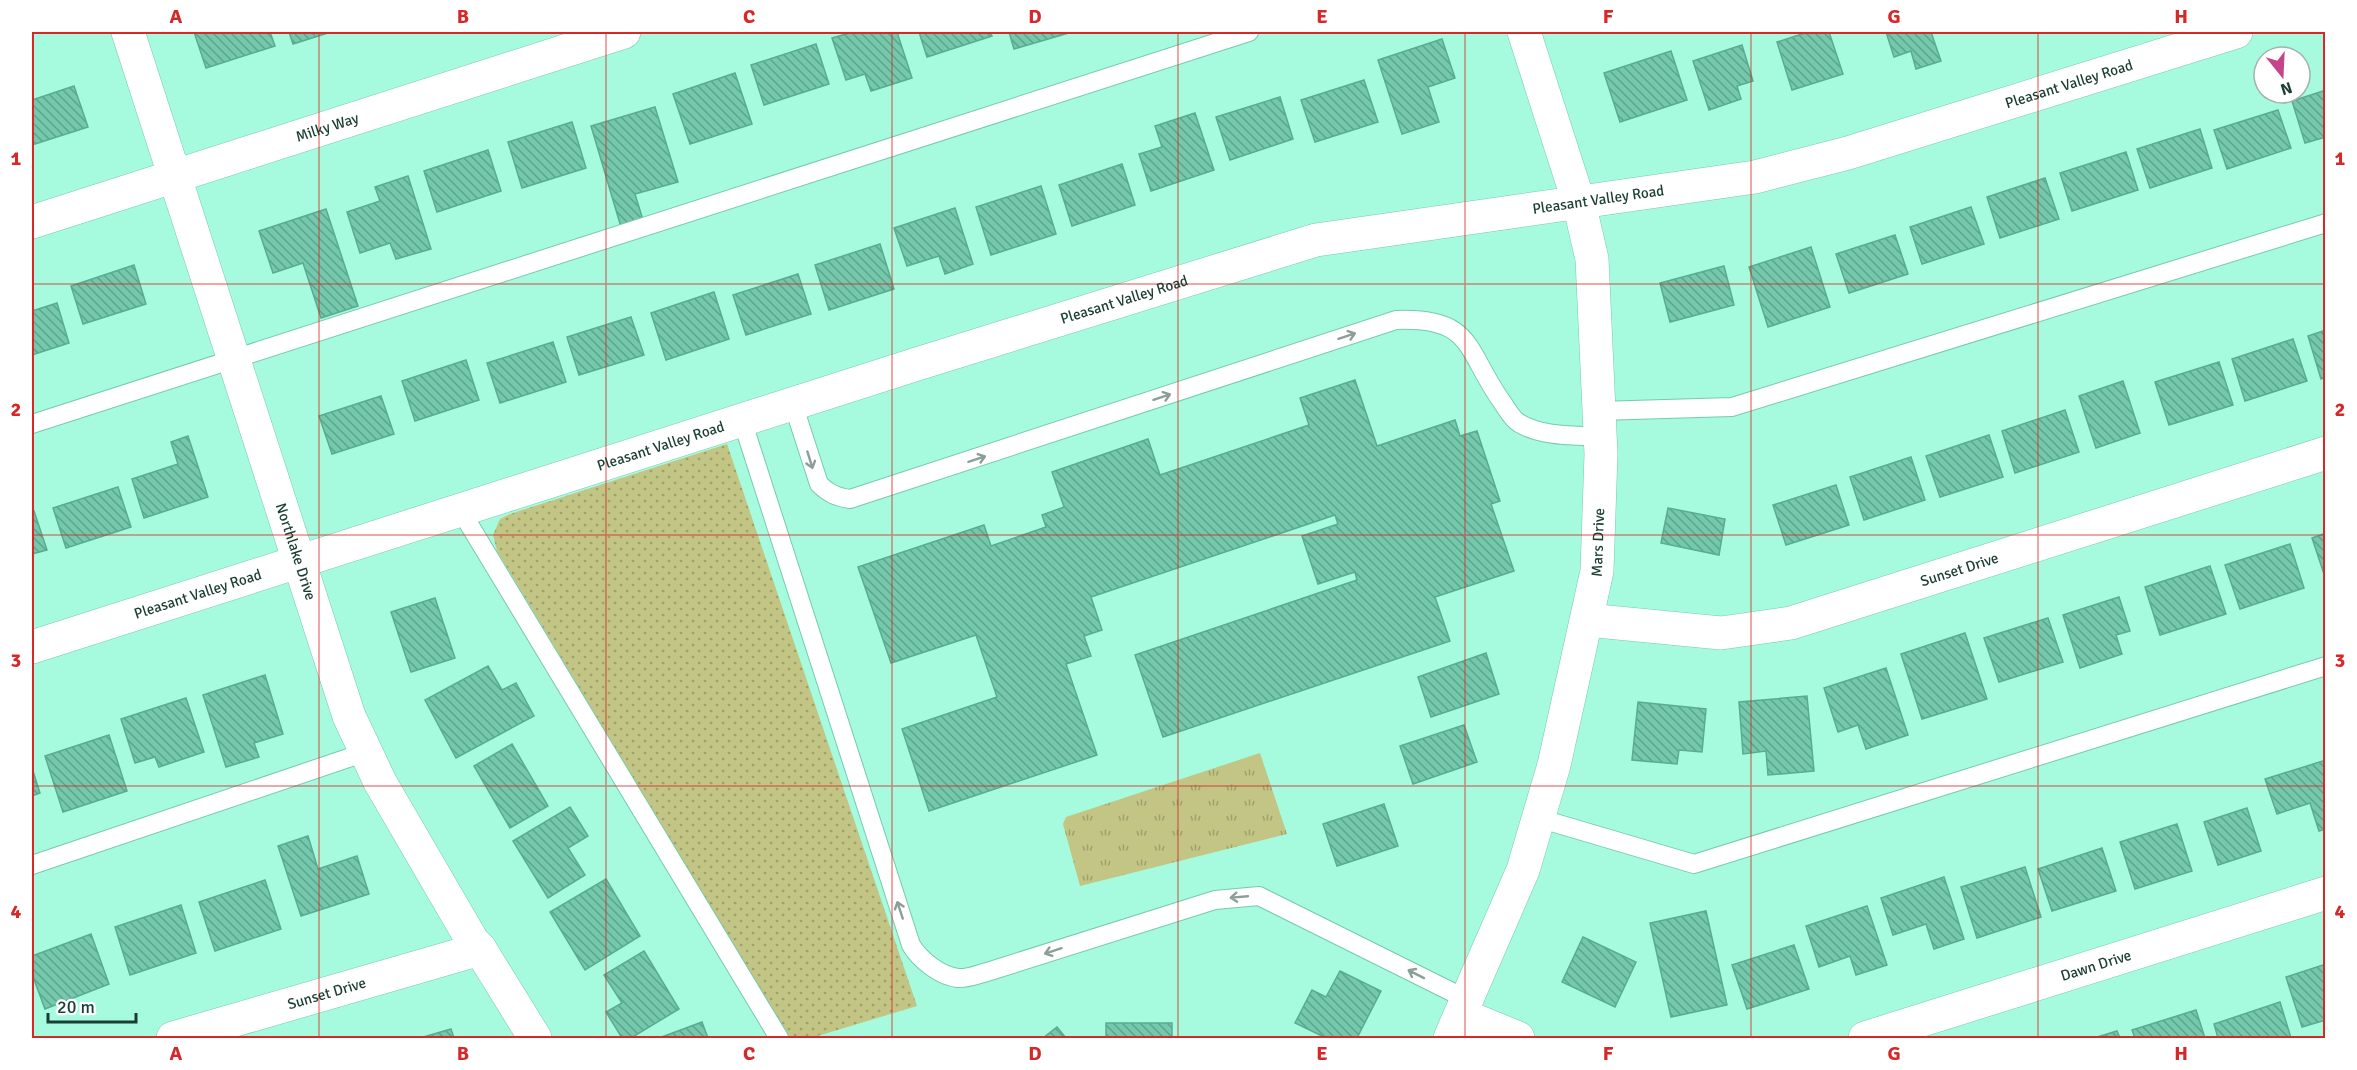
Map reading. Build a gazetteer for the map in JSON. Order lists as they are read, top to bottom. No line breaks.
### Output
{"streets":{"street":["Pleasant Valley Road","Milky Way","Mars Drive","Northlake Drive","Sunset Drive","Dawn Drive"]},"crossings":[["Pleasant Valley Road","Mars Drive"],["Pleasant Valley Road","Northlake Drive"],["Milky Way","Northlake Drive"],["Mars Drive","Sunset Drive"],["Northlake Drive","Sunset Drive"]],"scale_bar":"20 m","north":"bottom","grid":{"columns":["A","B","C","D","E","F","G","H"],"rows":["1","2","3","4"]}}
